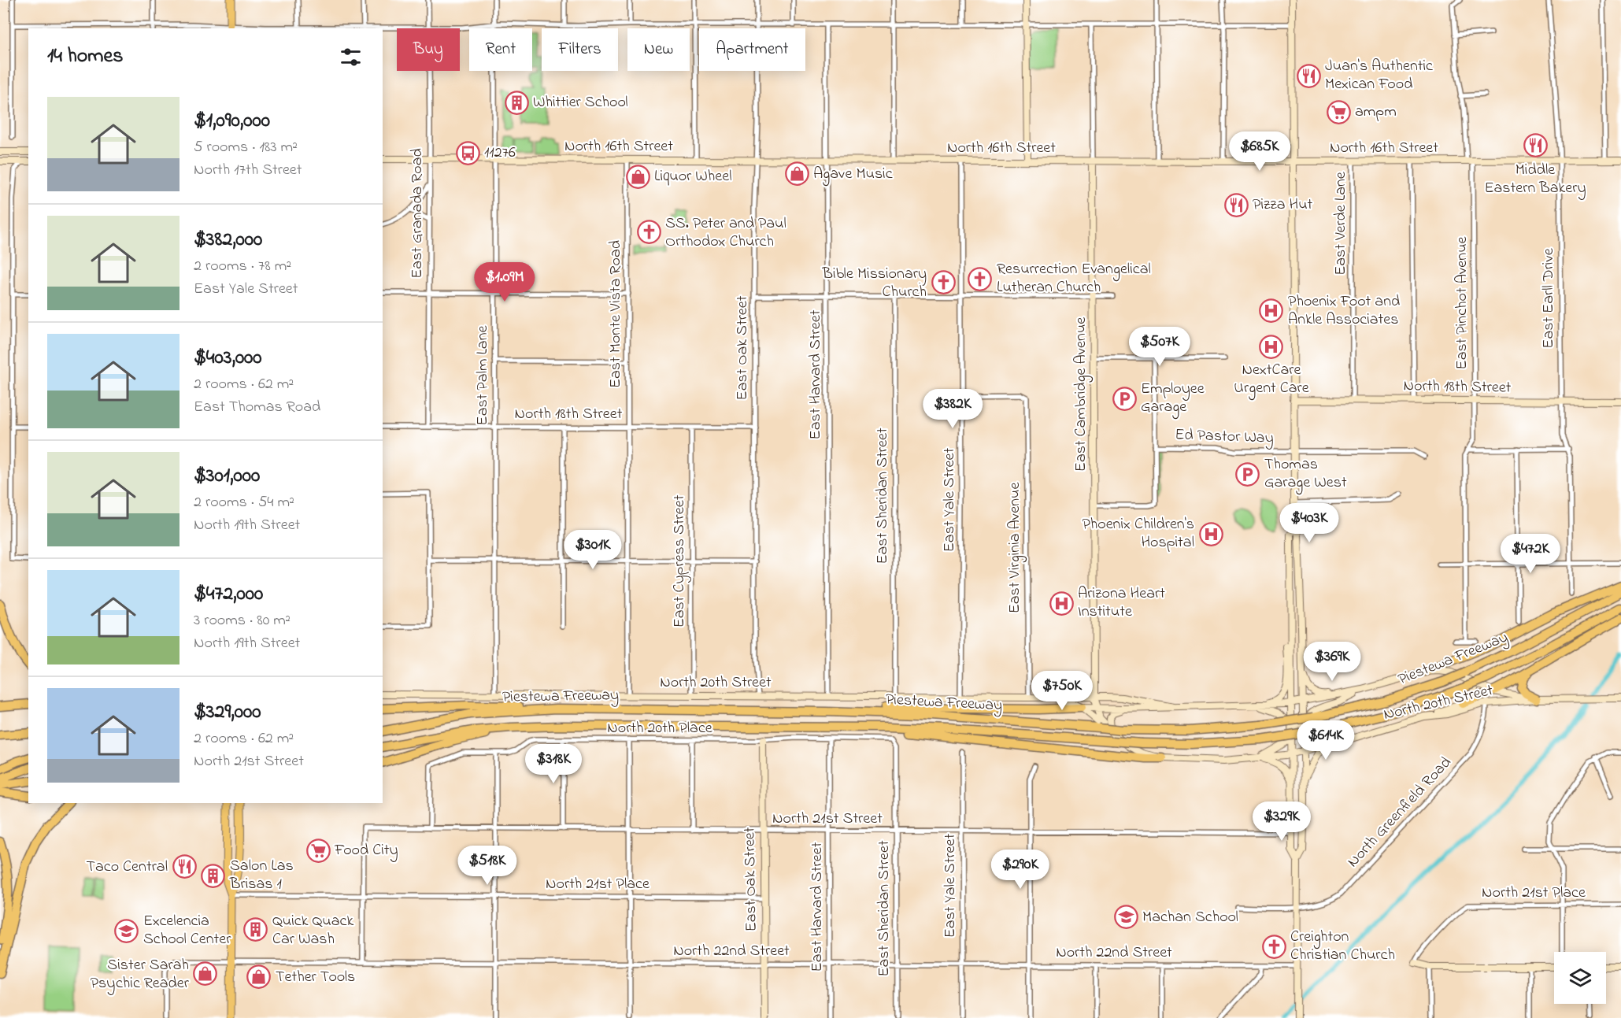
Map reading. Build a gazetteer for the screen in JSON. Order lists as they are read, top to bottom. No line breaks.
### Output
{"streets":{"highway":["Piestewa Freeway"],"main road":["North 16th Street","East Oak Street","North 18th Street","East Cambridge Avenue","North 20th Street"],"street":["East Granada Road","East Verde Lane","East Earll Drive","East Pinchot Avenue","East Monte Vista Road","East Harvard Street","East Palm Lane","Ed Pastor Way","East Sheridan Street","East Yale Street","East Virginia Avenue","East Cypress Street","North 20th Place","North Greenfield Road","North 21st Street","North 21st Place","North 22nd Street"]},"crossings":[["North 16th Street","East Granada Road"],["North 16th Street","East Verde Lane"],["North 16th Street","East Earll Drive"],["North 16th Street","East Pinchot Avenue"],["North 16th Street","East Monte Vista Road"],["North 16th Street","East Oak Street"],["North 16th Street","East Harvard Street"],["North 16th Street","East Palm Lane"],["North 16th Street","East Cambridge Avenue"],["North 16th Street","East Yale Street"],["East Granada Road","North 18th Street"],["East Verde Lane","North 18th Street"],["East Earll Drive","North 18th Street"],["East Pinchot Avenue","North 18th Street"],["East Monte Vista Road","North 18th Street"],["East Monte Vista Road","North 20th Street"],["East Oak Street","North 18th Street"],["East Oak Street","North 20th Street"],["East Oak Street","North 20th Place"],["East Oak Street","North 21st Street"],["East Oak Street","North 21st Place"],["East Oak Street","North 22nd Street"],["East Harvard Street","North 20th Street"],["East Harvard Street","North 20th Place"],["East Harvard Street","North 21st Street"],["East Harvard Street","North 22nd Street"],["East Palm Lane","North 18th Street"],["East Palm Lane","North 20th Street"],["North 18th Street","East Cypress Street"],["East Cambridge Avenue","North 20th Street"],["East Sheridan Street","North 20th Street"],["East Sheridan Street","North 20th Place"],["East Sheridan Street","North 21st Street"],["East Sheridan Street","North 22nd Street"],["East Yale Street","East Virginia Avenue"],["East Yale Street","North 20th Street"],["East Yale Street","North 21st Street"],["East Yale Street","North 22nd Street"],["East Virginia Avenue","North 20th Street"],["East Cypress Street","North 20th Street"],["North 20th Street","North Greenfield Road"],["North 20th Place","North 21st Street"],["North 21st Street","North 21st Place"]],"places":{"restaurant":["Juan's Authentic Mexican Food","Middle Eastern Bakery","Pizza Hut","Taco Central"],"building":["Whittier School","Salon Las Brisas 1","Quick Quack Car Wash"],"supermarket":["ampm","Food City"],"bus stop":["11276"],"shop":["Agave Music","Liquor Wheel","Sister Sarah Psychic Reader","Tether Tools"],"church":["SS. Peter and Paul Orthodox Church","Resurrection Evangelical Lutheran Church","Bible Missionary Church","Creighton Christian Church"],"hospital":["Phoenix Foot and Ankle Associates","NextCare Urgent Care","Phoenix Children's Hospital","Arizona Heart Institute"],"parking":["Employee Garage","Thomas Garage West"],"school or university":["Machan School","Excelencia School Center"]},"page":{"chip":["Buy","Rent","Filters","New","Apartment"],"heading":"14 homes","list":[{"name":"$1,090,000","note":"5 rooms · 183 m² · North 17th Street"},{"name":"$382,000","note":"2 rooms · 78 m² · East Yale Street"},{"name":"$403,000","note":"2 rooms · 62 m² · East Thomas Road"},{"name":"$301,000","note":"2 rooms · 54 m² · North 19th Street"},{"name":"$472,000","note":"3 rooms · 80 m² · North 19th Street"},{"name":"$329,000","note":"2 rooms · 62 m² · North 21st Street"}],"price":["$685K","$1.09M","$507K","$382K","$403K","$301K","$472K","$369K","$750K","$614K","$318K","$329K","$518K","$290K"]}}
